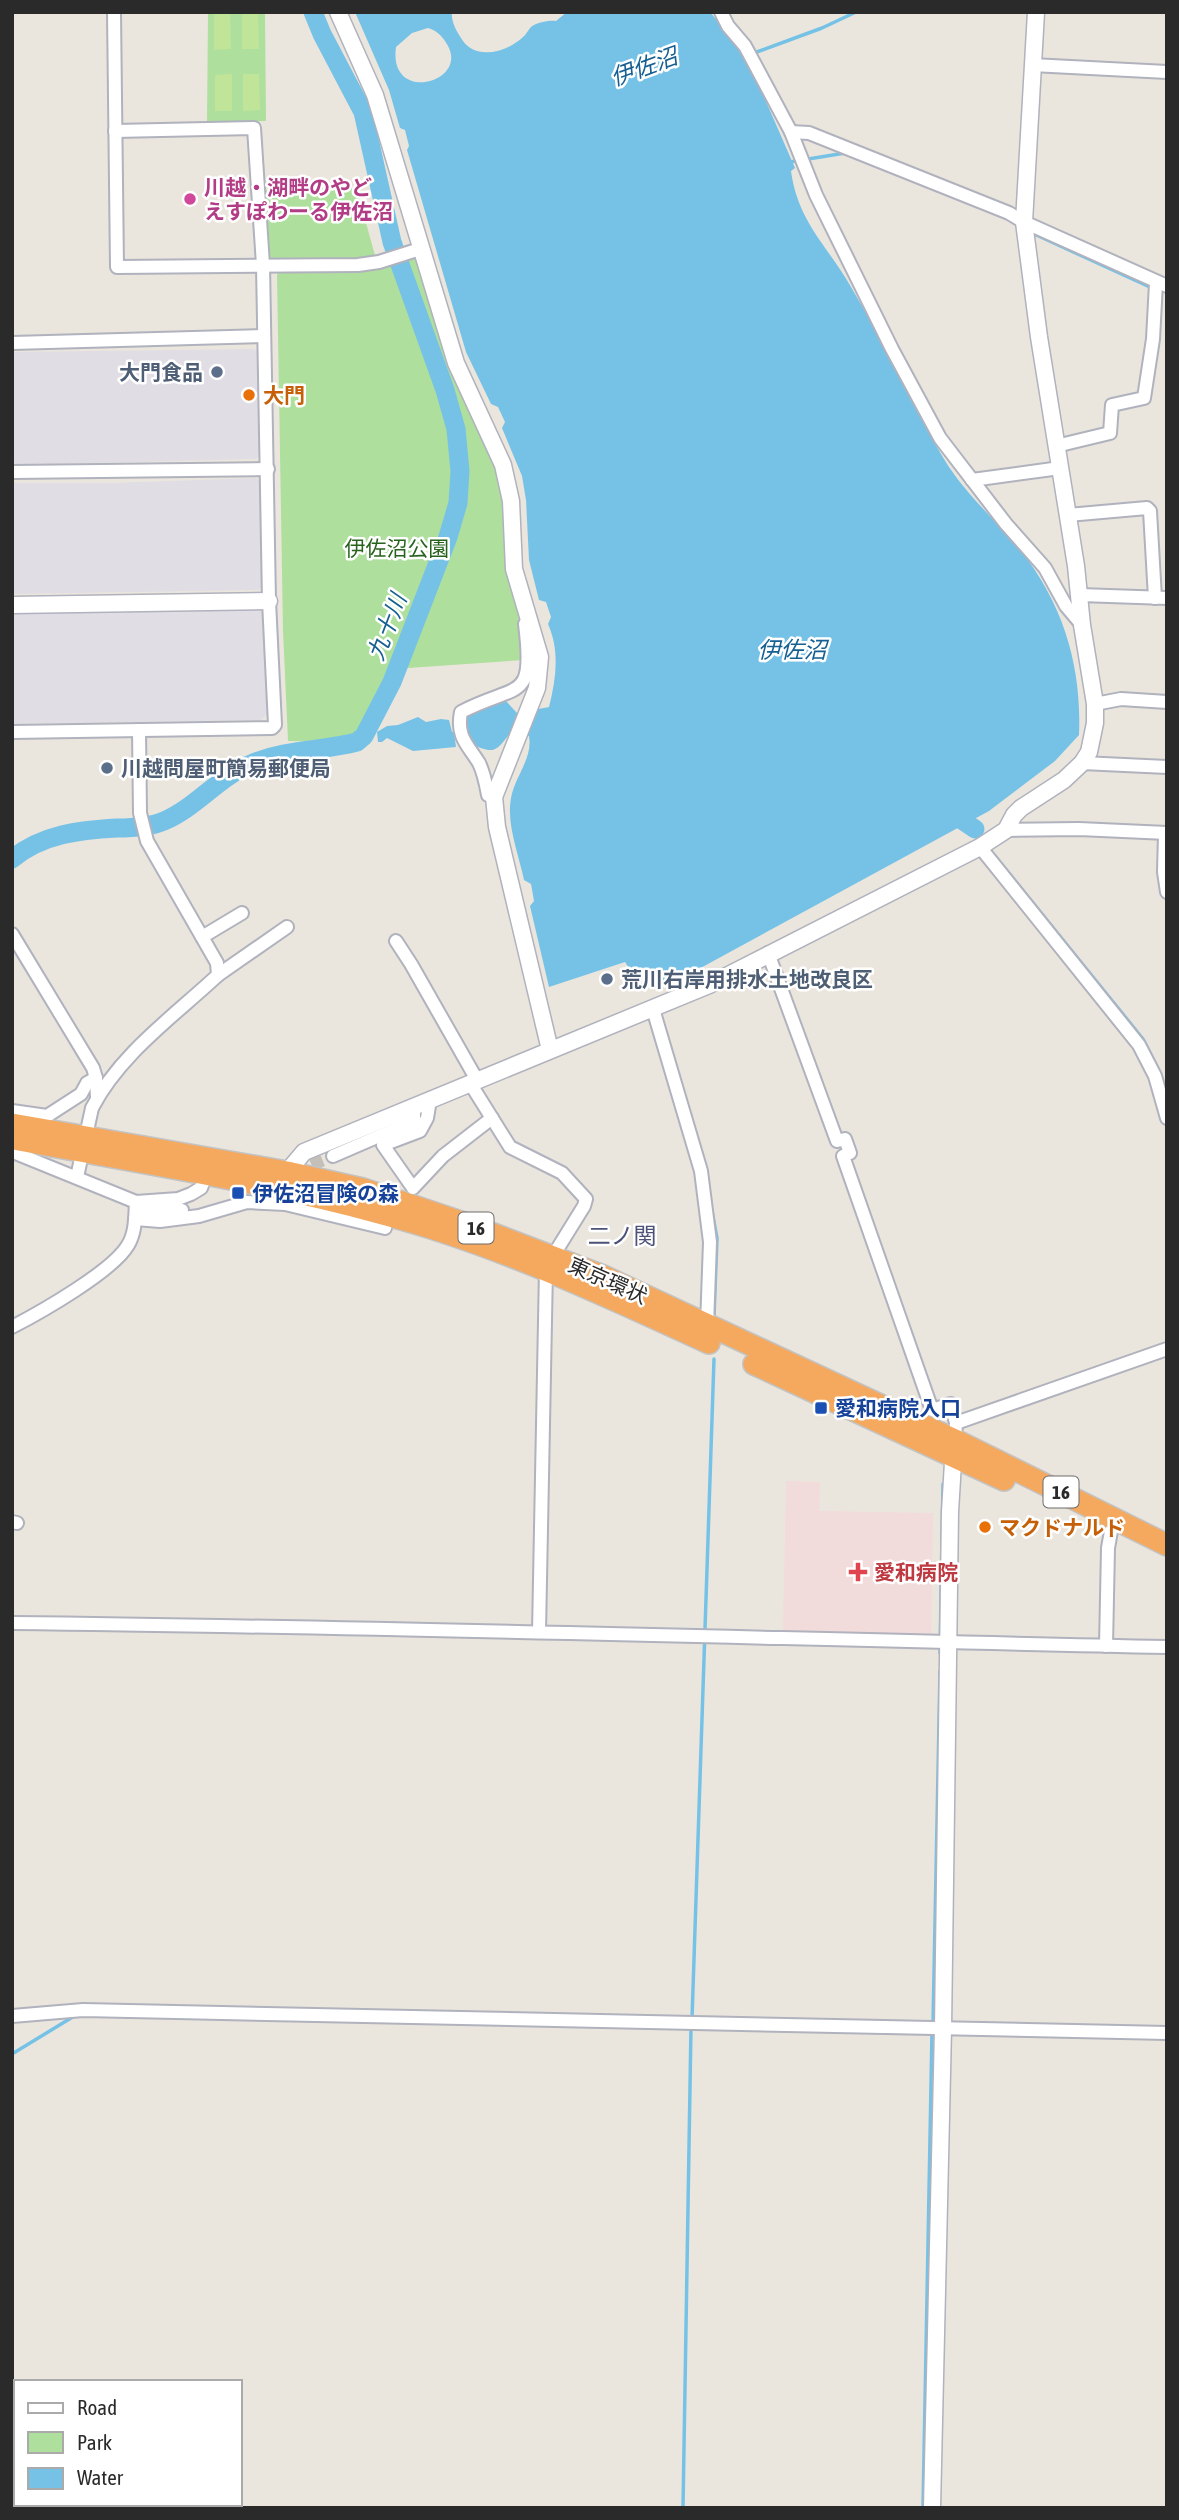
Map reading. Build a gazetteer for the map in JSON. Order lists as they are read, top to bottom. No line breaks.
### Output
{"streets":{"highway":["16","東京環状"]},"districts":["二ノ関"],"water":["伊佐沼","九十川"],"parks":["伊佐沼公園"],"places":{"other":["川越・湖畔のやど えすぽわーる伊佐沼","大門食品","大門","川越問屋町簡易郵便局","荒川右岸用排水土地改良区","マクドナルド"],"transit":["伊佐沼冒険の森","愛和病院入口"],"health":["愛和病院"]},"legend":["Road","Park","Water"]}
